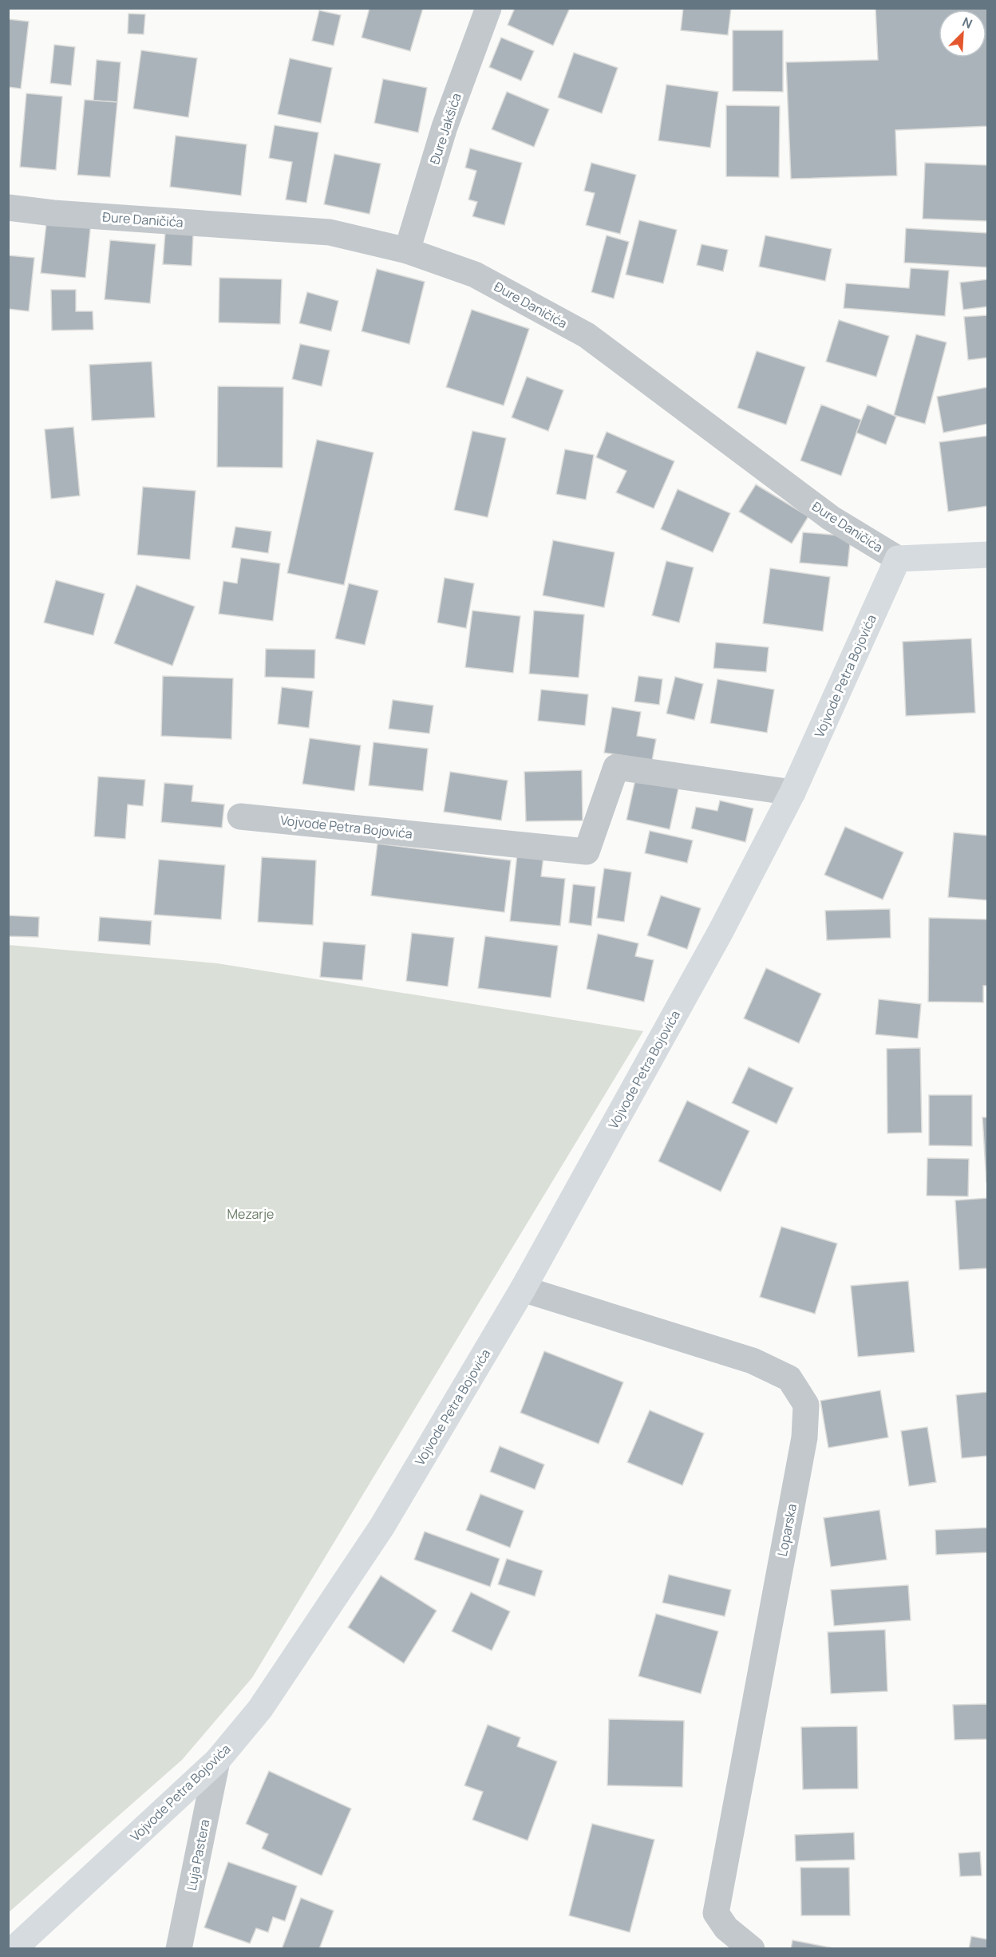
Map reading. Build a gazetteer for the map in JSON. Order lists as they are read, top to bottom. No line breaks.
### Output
{"streets":{"street":["Đure Jakšića","Đure Daničića","Vojvode Petra Bojovića","Loparska","Luja Pastera"]},"crossings":[["Đure Jakšića","Đure Daničića"],["Đure Daničića","Vojvode Petra Bojovića"],["Vojvode Petra Bojovića","Loparska"],["Vojvode Petra Bojovića","Luja Pastera"]],"parks":["Mezarje"],"north":"top right"}
